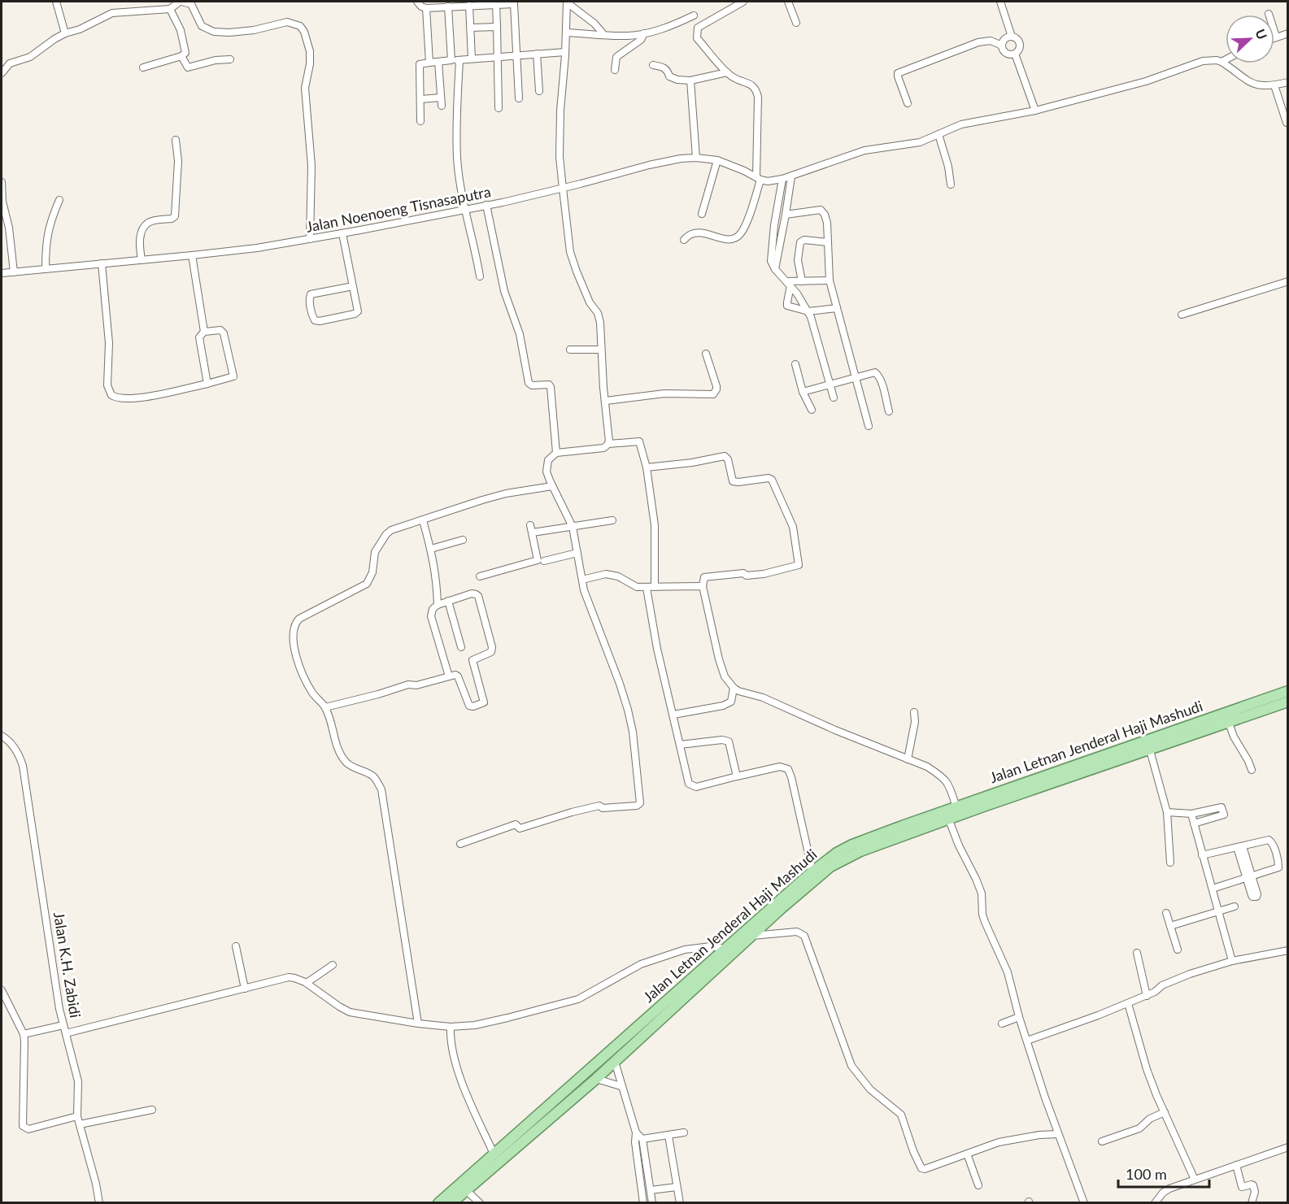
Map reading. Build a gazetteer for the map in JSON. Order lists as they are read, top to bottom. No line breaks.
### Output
{"streets":{"main road":["Jalan Letnan Jenderal Haji Mashudi"],"street":["Jalan Noenoeng Tisnasaputra","Jalan K.H. Zabidi"]},"scale_bar":"100 m","north":"top right"}
